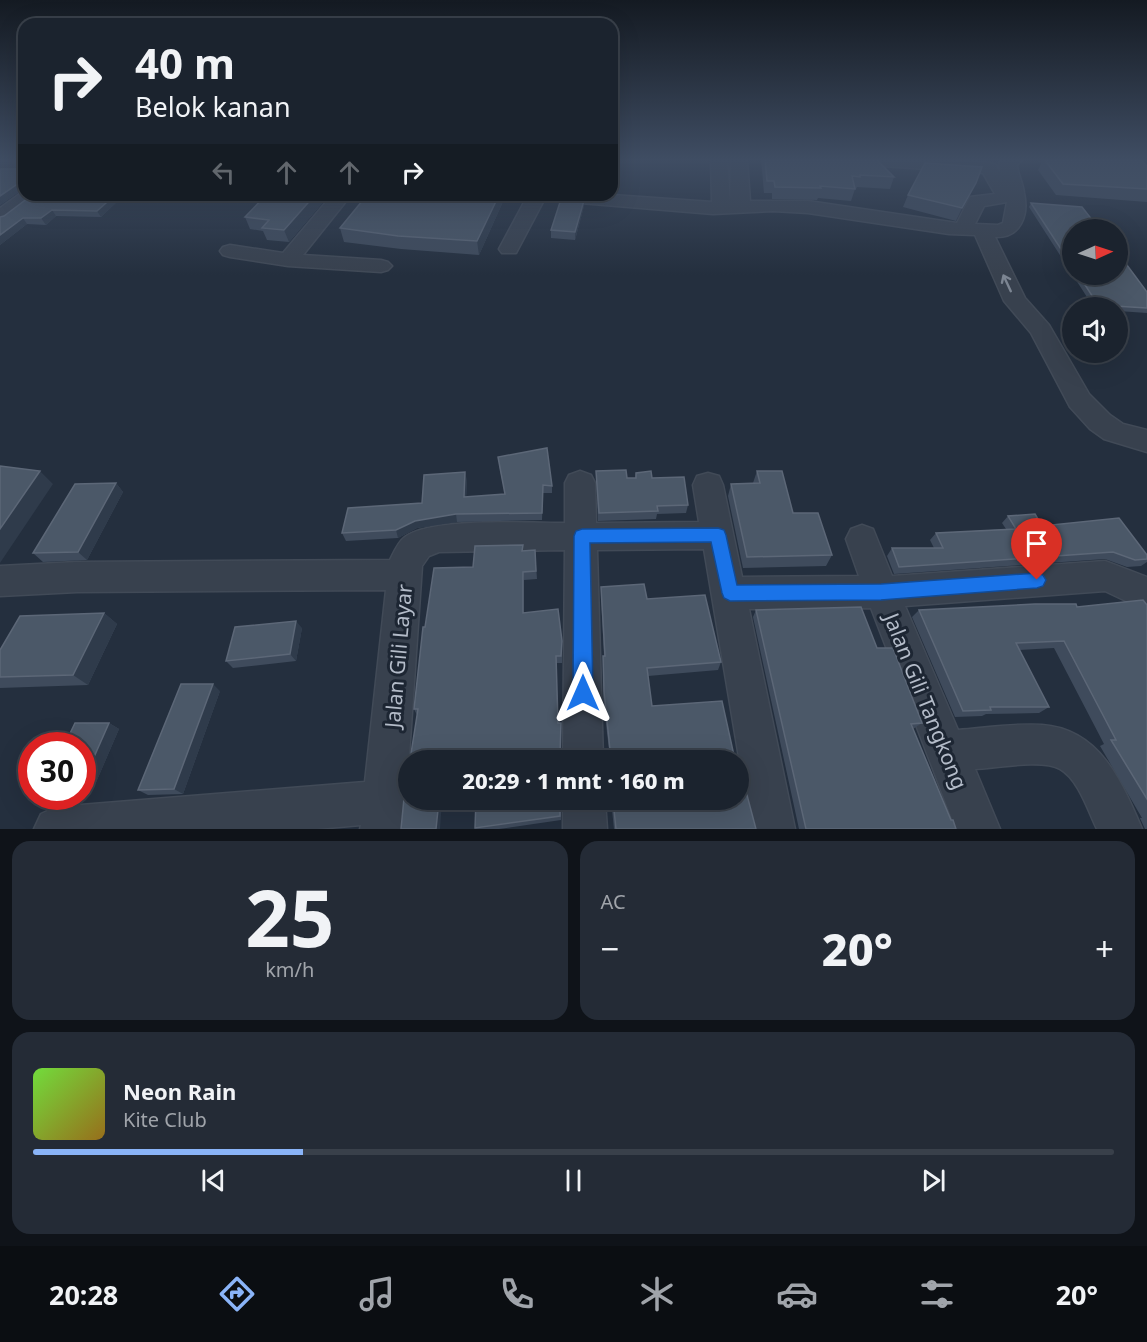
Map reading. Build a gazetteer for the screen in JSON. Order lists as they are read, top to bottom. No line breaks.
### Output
{"streets":{"street":["Jalan Gili Layar","Jalan Gili Tangkong"]},"north":"right","page":{"turn":["40 m","Belok kanan"],"limit":"30","trip":"20:29 · 1 mnt · 160 m","tile":[["25","km/h"],"AC"],"heat":["−","20°","+"],"song":["Neon Rain","Kite Club"],"tabs":["20:28","20°"]}}
